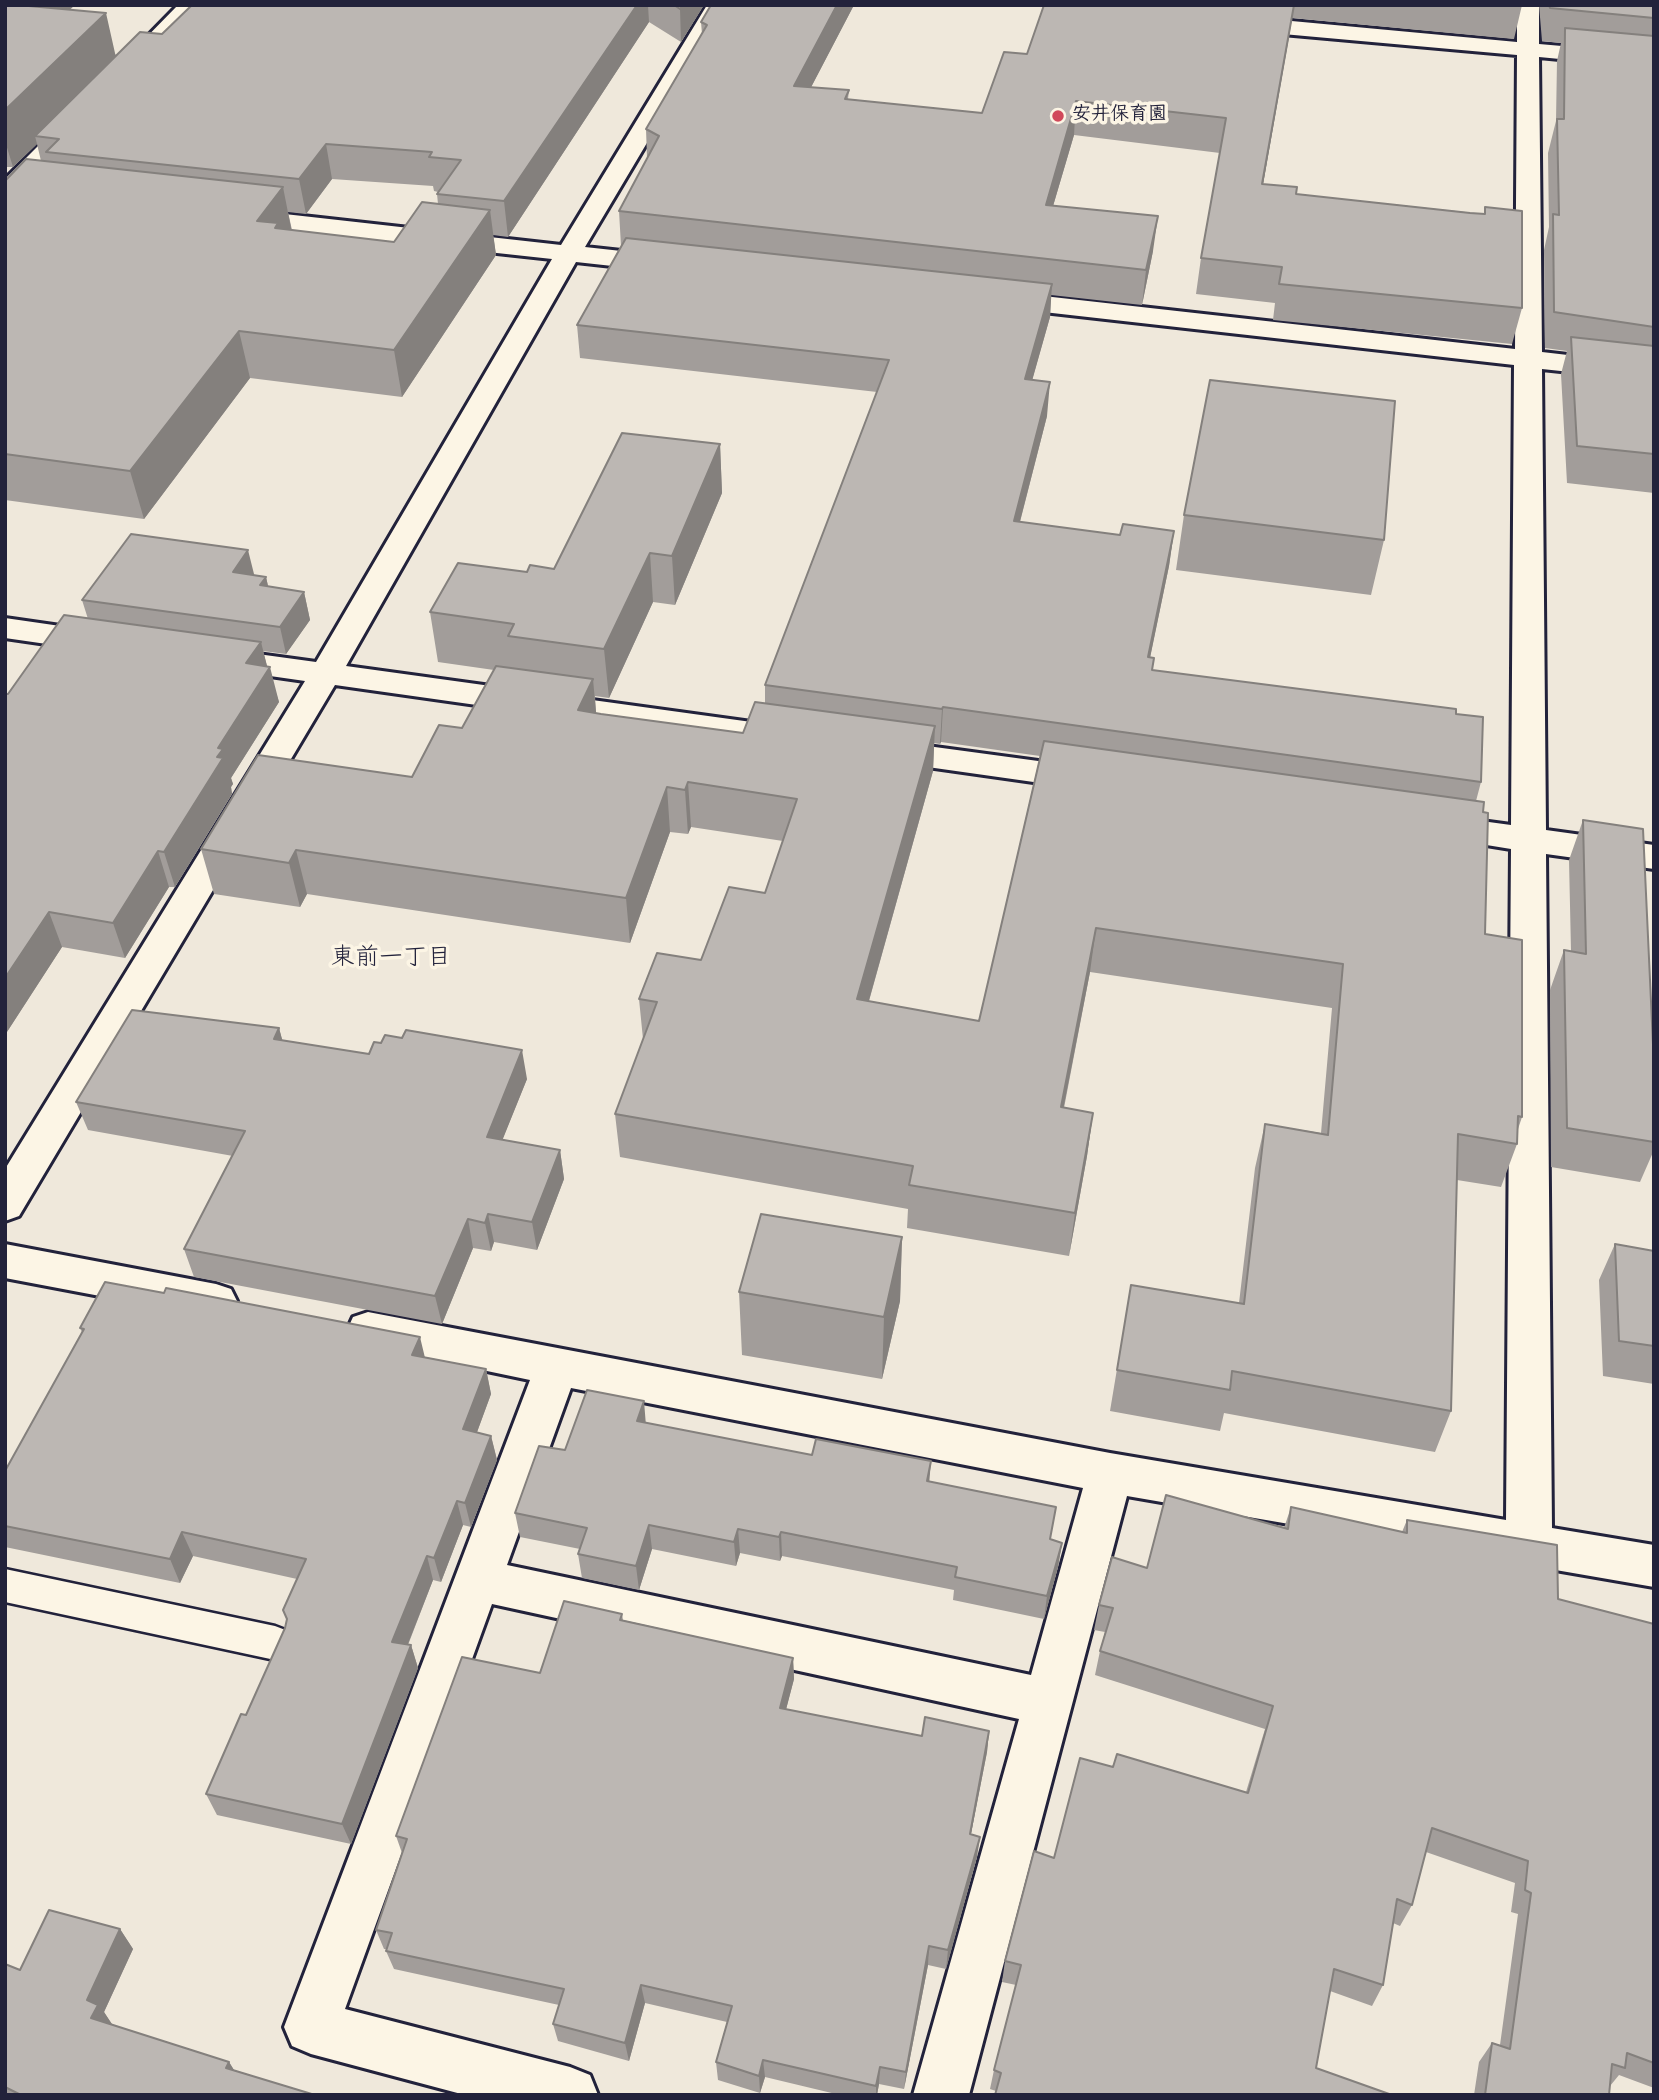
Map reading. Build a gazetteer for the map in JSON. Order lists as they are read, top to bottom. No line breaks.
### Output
{"districts":["東前一丁目"],"places":["安井保育園"]}
